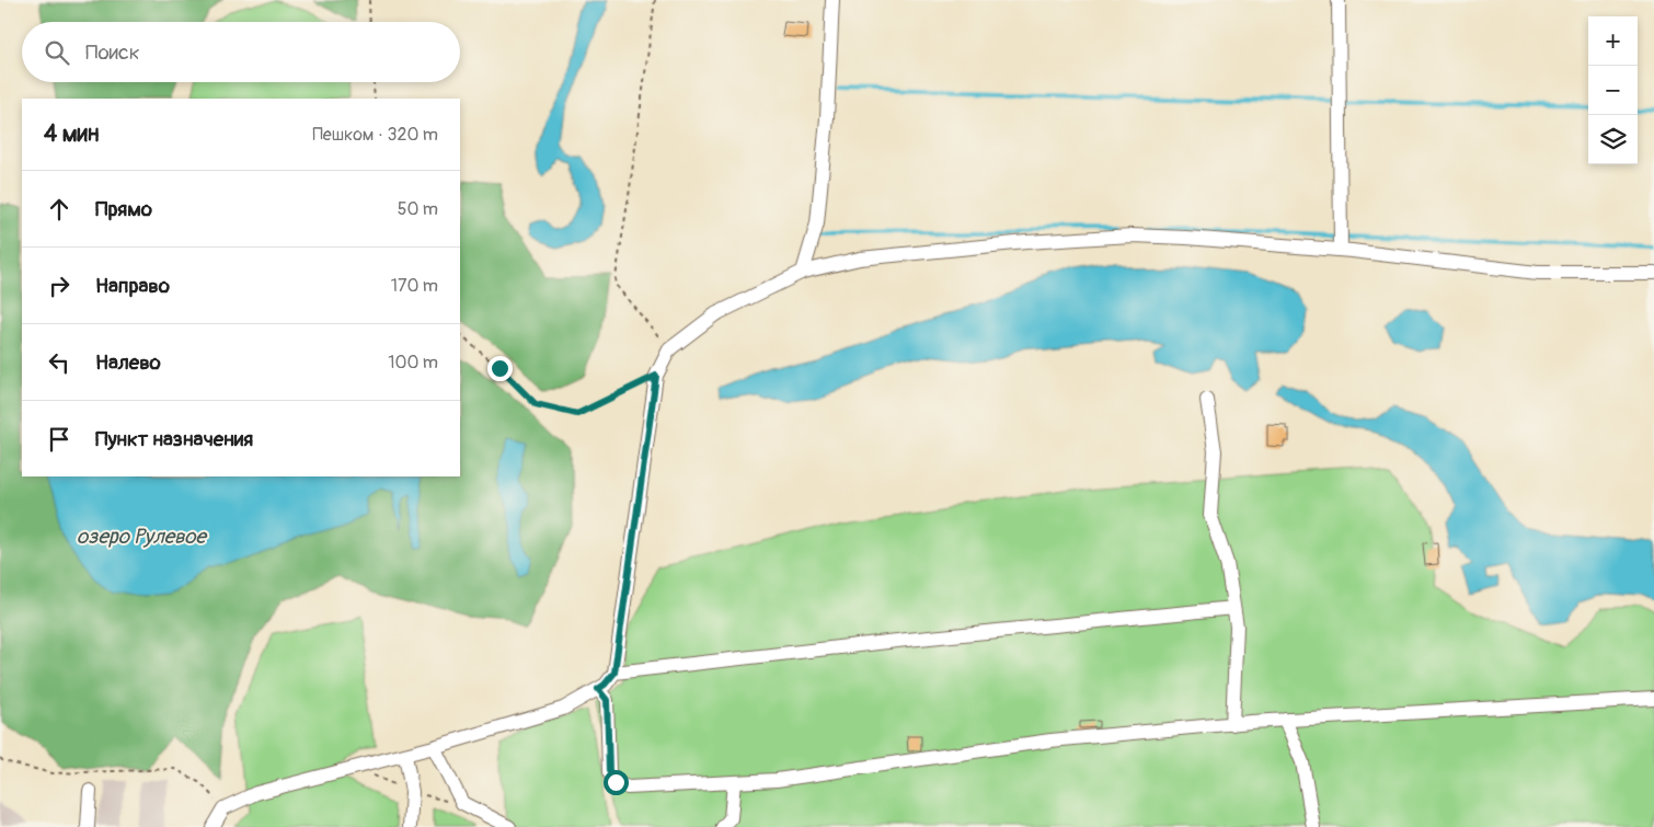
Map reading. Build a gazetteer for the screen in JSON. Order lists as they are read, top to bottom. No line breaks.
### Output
{"water":["озеро Рулевое"],"page":{"map_buttons":["+","−"],"search":"Поиск","heading":["4 мин","Пешком · 320 m"],"list":[["Прямо","50 m"],["Направо","170 m"],["Налево","100 m"],"Пункт назначения"]}}
